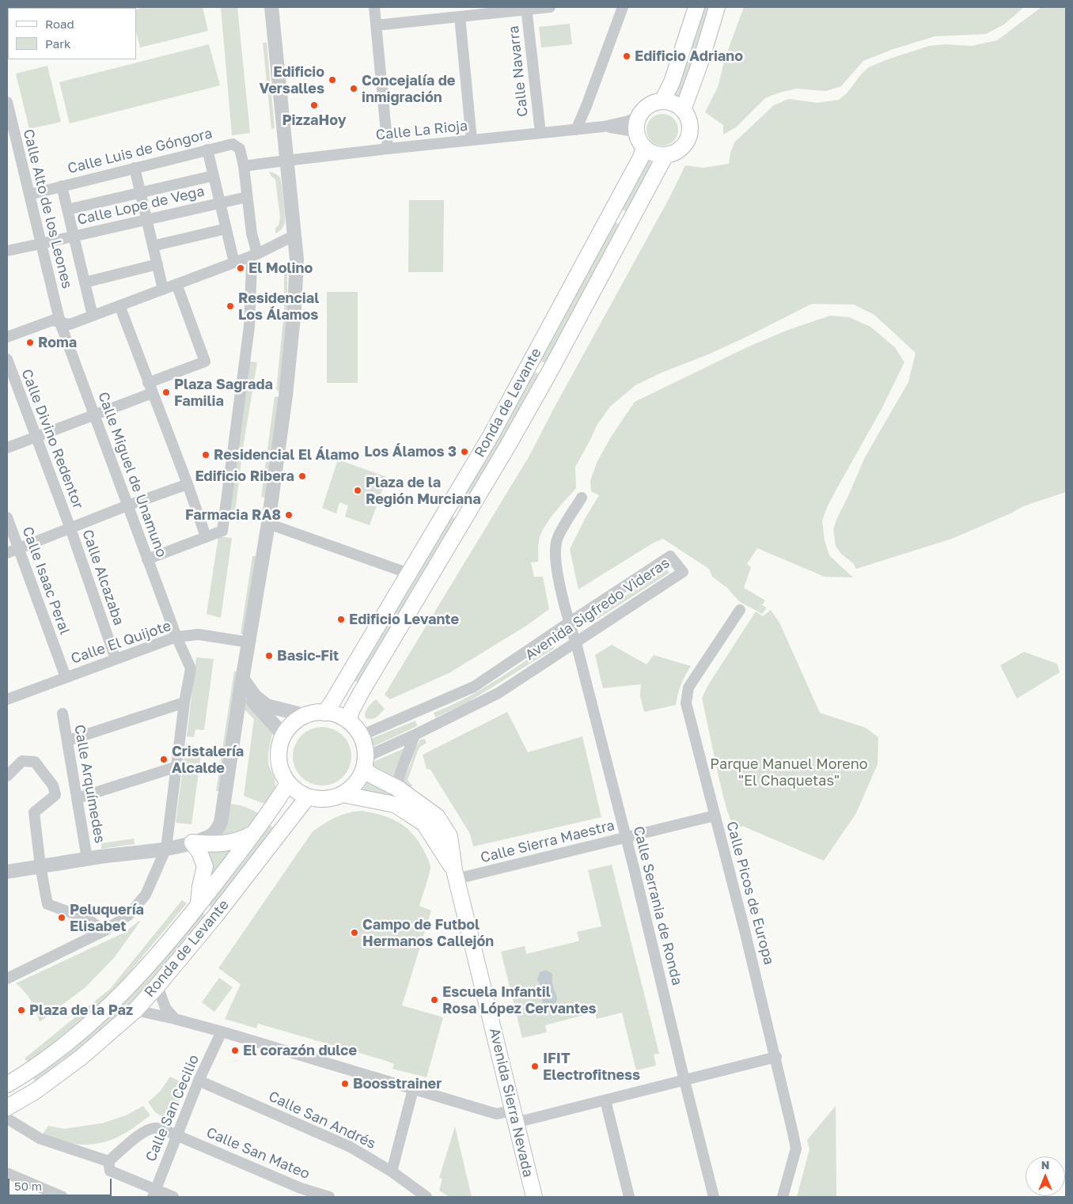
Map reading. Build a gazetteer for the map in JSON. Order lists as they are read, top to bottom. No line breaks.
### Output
{"streets":{"main road":["Ronda de Levante","Avenida Sierra Nevada"],"street":["Calle Navarra","Calle La Rioja","Calle Luis de Góngora","Calle Lope de Vega","Calle Alto de los Leones","Calle Divino Redentor","Calle Miguel de Unamuno","Calle Alcazaba","Calle Isaac Peral","Avenida Sigfredo Videras","Calle El Quijote","Calle Arquímedes","Calle Sierra Maestra","Calle Picos de Europa","Calle Serrania de Ronda","Calle San Cecilio","Calle San Andrés","Calle San Mateo"]},"crossings":[["Calle Navarra","Calle La Rioja"],["Calle La Rioja","Calle Luis de Góngora"],["Calle La Rioja","Ronda de Levante"],["Calle Luis de Góngora","Calle Lope de Vega"],["Calle Luis de Góngora","Calle Alto de los Leones"],["Calle Lope de Vega","Calle Alto de los Leones"],["Calle Alto de los Leones","Calle Miguel de Unamuno"],["Ronda de Levante","Avenida Sigfredo Videras"],["Ronda de Levante","Avenida Sierra Nevada"],["Calle Divino Redentor","Calle Alcazaba"],["Calle Miguel de Unamuno","Calle El Quijote"],["Calle Alcazaba","Calle El Quijote"],["Calle Isaac Peral","Calle El Quijote"],["Avenida Sigfredo Videras","Calle Serrania de Ronda"],["Avenida Sigfredo Videras","Avenida Sierra Nevada"],["Calle Sierra Maestra","Calle Picos de Europa"],["Calle Sierra Maestra","Calle Serrania de Ronda"],["Calle Sierra Maestra","Avenida Sierra Nevada"],["Calle San Cecilio","Calle San Andrés"],["Calle San Cecilio","Calle San Mateo"]],"parks":["Parque Manuel Moreno \"El Chaquetas\""],"places":["Edificio Adriano","Edificio Versalles","Concejalía de inmigración","PizzaHoy","El Molino","Residencial Los Álamos","Roma","Plaza Sagrada Familia","Los Álamos 3","Residencial El Álamo","Edificio Ribera","Plaza de la Región Murciana","Farmacia RA8","Edificio Levante","Basic-Fit","Cristalería Alcalde","Peluquería Elisabet","Campo de Futbol Hermanos Callejón","Escuela Infantil Rosa López Cervantes","Plaza de la Paz","El corazón dulce","IFIT Electrofitness","Boosstrainer"],"legend":["Road","Park"],"scale_bar":"50 m","north":"top"}
